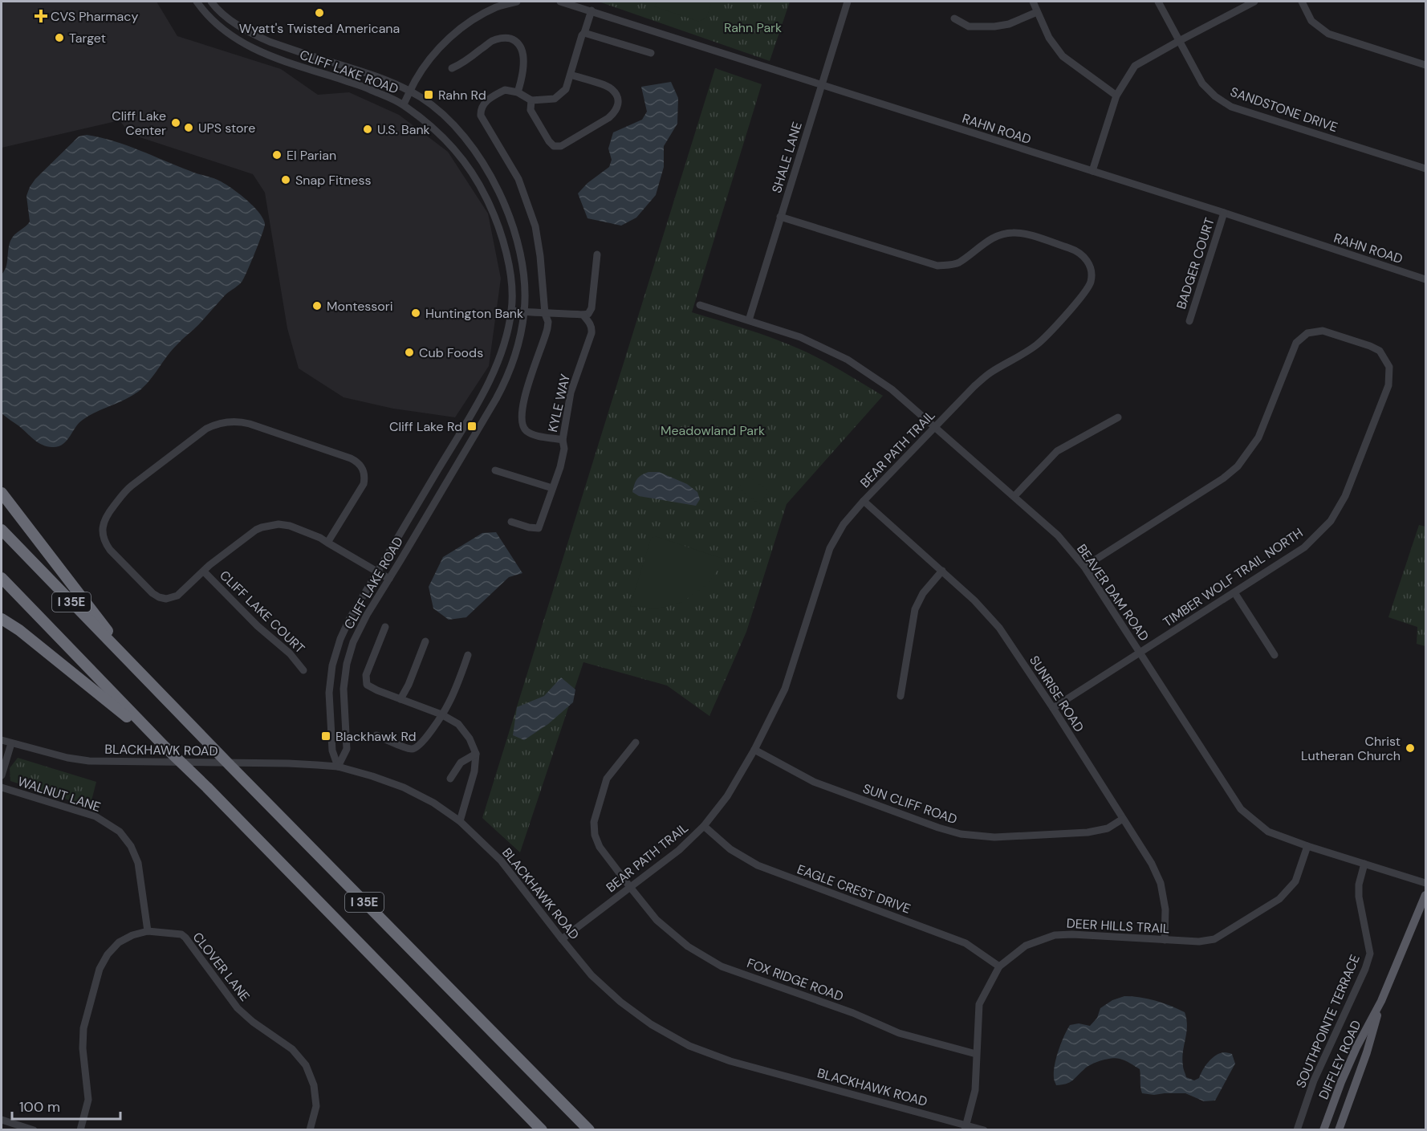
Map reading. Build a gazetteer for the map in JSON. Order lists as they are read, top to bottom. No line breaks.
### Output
{"streets":{"highway":["I 35E"],"main road":["DIFFLEY ROAD"],"street":["CLIFF LAKE ROAD","SANDSTONE DRIVE","RAHN ROAD","SHALE LANE","BADGER COURT","KYLE WAY","BEAR PATH TRAIL","TIMBER WOLF TRAIL NORTH","BEAVER DAM ROAD","CLIFF LAKE COURT","SUNRISE ROAD","BLACKHAWK ROAD","WALNUT LANE","SUN CLIFF ROAD","EAGLE CREST DRIVE","DEER HILLS TRAIL","CLOVER LANE","FOX RIDGE ROAD","SOUTHPOINTE TERRACE"]},"crossings":[["CLIFF LAKE ROAD","BLACKHAWK ROAD"],["RAHN ROAD","SHALE LANE"],["RAHN ROAD","BADGER COURT"],["SHALE LANE","BEAR PATH TRAIL"],["SHALE LANE","BEAVER DAM ROAD"],["BEAR PATH TRAIL","BEAVER DAM ROAD"],["BEAR PATH TRAIL","SUNRISE ROAD"],["BEAR PATH TRAIL","BLACKHAWK ROAD"],["BEAR PATH TRAIL","SUN CLIFF ROAD"],["BEAR PATH TRAIL","EAGLE CREST DRIVE"],["BEAR PATH TRAIL","FOX RIDGE ROAD"],["TIMBER WOLF TRAIL NORTH","BEAVER DAM ROAD"],["TIMBER WOLF TRAIL NORTH","SUNRISE ROAD"],["BEAVER DAM ROAD","DEER HILLS TRAIL"],["BEAVER DAM ROAD","SOUTHPOINTE TERRACE"],["SUNRISE ROAD","SUN CLIFF ROAD"],["SUNRISE ROAD","DEER HILLS TRAIL"],["BLACKHAWK ROAD","DEER HILLS TRAIL"],["WALNUT LANE","CLOVER LANE"],["EAGLE CREST DRIVE","DEER HILLS TRAIL"],["DEER HILLS TRAIL","FOX RIDGE ROAD"]],"parks":["Rahn Park","Meadowland Park"],"places":{"other":["Wyatt's Twisted Americana","Target","Cliff Lake Center","UPS store","U.S. Bank","El Parian","Snap Fitness","Montessori","Huntington Bank","Cub Foods","Christ Lutheran Church"],"health":["CVS Pharmacy"],"transit":["Rahn Rd","Cliff Lake Rd","Blackhawk Rd"]},"scale_bar":"100 m"}
